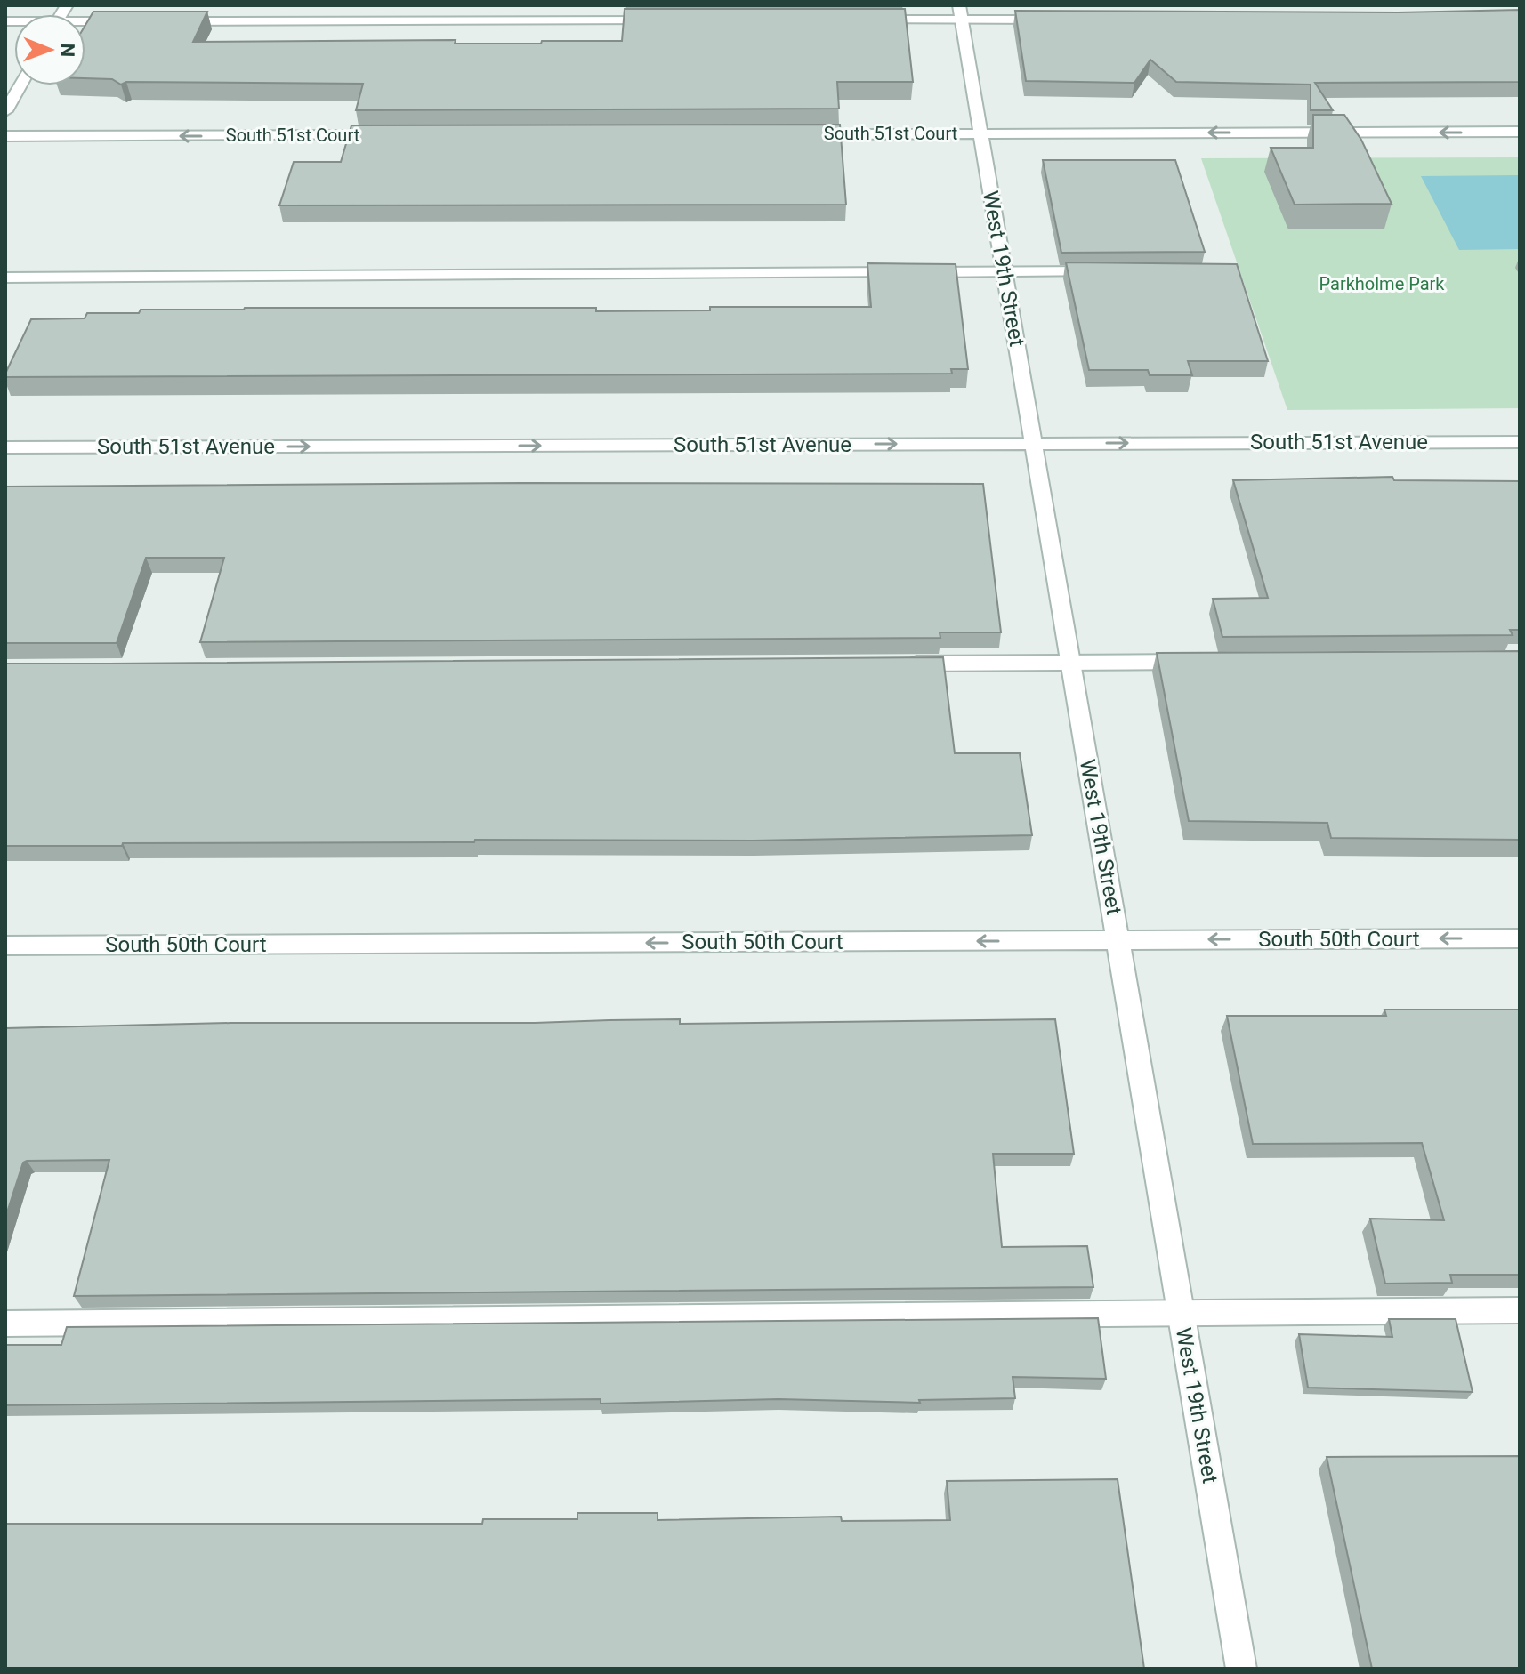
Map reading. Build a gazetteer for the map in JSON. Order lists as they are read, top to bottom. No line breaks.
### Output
{"streets":{"street":["South 51st Court","West 19th Street","South 51st Avenue","South 50th Court"]},"crossings":[["South 51st Court","West 19th Street"],["West 19th Street","South 51st Avenue"],["West 19th Street","South 50th Court"]],"one_way":["South 50th Court"],"parks":["Parkholme Park"],"north":"right"}
